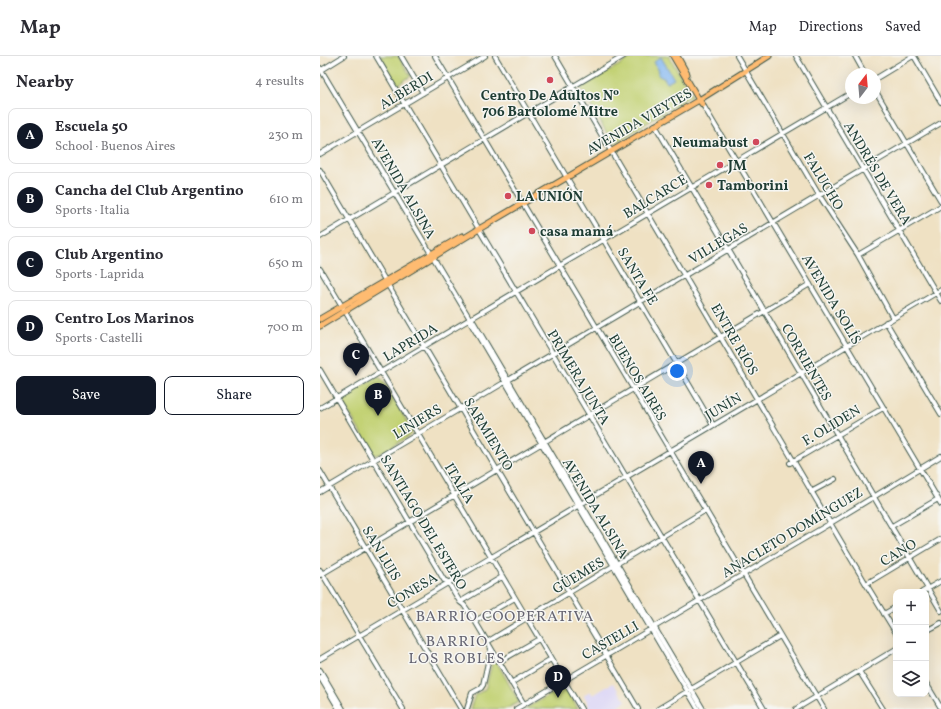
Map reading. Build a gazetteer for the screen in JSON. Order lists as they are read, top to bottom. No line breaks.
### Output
{"streets":{"main road":["AVENIDA VIEYTES","AVENIDA SOLÍS"],"street":["ALBERDI","ANDRÉS DE VERA","FALUCHO","AVENIDA ALSINA","BALCARCE","VILLEGAS","SANTA FE","ENTRE RÍOS","LAPRIDA","CORRIENTES","PRIMERA JUNTA","BUENOS AIRES","JUNÍN","LINIERS","F. OLIDEN","SARMIENTO","ITALIA","SANTIAGO DEL ESTERO","ANACLETO DOMÍNGUEZ","CANO","SAN LUIS","GÜEMES","CONESA","CASTELLI"]},"crossings":[["ALBERDI","AVENIDA ALSINA"],["ALBERDI","PRIMERA JUNTA"],["ALBERDI","BUENOS AIRES"],["AVENIDA VIEYTES","FALUCHO"],["AVENIDA VIEYTES","AVENIDA ALSINA"],["AVENIDA VIEYTES","SANTA FE"],["AVENIDA VIEYTES","AVENIDA SOLÍS"],["AVENIDA VIEYTES","ENTRE RÍOS"],["AVENIDA VIEYTES","CORRIENTES"],["AVENIDA VIEYTES","PRIMERA JUNTA"],["AVENIDA VIEYTES","BUENOS AIRES"],["AVENIDA VIEYTES","SARMIENTO"],["AVENIDA VIEYTES","ITALIA"],["ANDRÉS DE VERA","BALCARCE"],["ANDRÉS DE VERA","VILLEGAS"],["ANDRÉS DE VERA","JUNÍN"],["FALUCHO","BALCARCE"],["FALUCHO","VILLEGAS"],["FALUCHO","JUNÍN"],["AVENIDA ALSINA","BALCARCE"],["AVENIDA ALSINA","VILLEGAS"],["AVENIDA ALSINA","LAPRIDA"],["AVENIDA ALSINA","JUNÍN"],["AVENIDA ALSINA","LINIERS"],["AVENIDA ALSINA","ANACLETO DOMÍNGUEZ"],["AVENIDA ALSINA","GÜEMES"],["AVENIDA ALSINA","CONESA"],["AVENIDA ALSINA","CASTELLI"],["BALCARCE","SANTA FE"],["BALCARCE","AVENIDA SOLÍS"],["BALCARCE","ENTRE RÍOS"],["BALCARCE","LAPRIDA"],["BALCARCE","CORRIENTES"],["BALCARCE","PRIMERA JUNTA"],["BALCARCE","BUENOS AIRES"],["VILLEGAS","SANTA FE"],["VILLEGAS","AVENIDA SOLÍS"],["VILLEGAS","ENTRE RÍOS"],["VILLEGAS","CORRIENTES"],["VILLEGAS","PRIMERA JUNTA"],["VILLEGAS","BUENOS AIRES"],["VILLEGAS","LINIERS"],["SANTA FE","JUNÍN"],["AVENIDA SOLÍS","JUNÍN"],["AVENIDA SOLÍS","F. OLIDEN"],["AVENIDA SOLÍS","ANACLETO DOMÍNGUEZ"],["ENTRE RÍOS","JUNÍN"],["ENTRE RÍOS","F. OLIDEN"],["ENTRE RÍOS","ANACLETO DOMÍNGUEZ"],["ENTRE RÍOS","CANO"],["LAPRIDA","SARMIENTO"],["LAPRIDA","ITALIA"],["LAPRIDA","SANTIAGO DEL ESTERO"],["CORRIENTES","JUNÍN"],["CORRIENTES","F. OLIDEN"],["CORRIENTES","ANACLETO DOMÍNGUEZ"],["CORRIENTES","CANO"],["PRIMERA JUNTA","JUNÍN"],["PRIMERA JUNTA","ANACLETO DOMÍNGUEZ"],["BUENOS AIRES","JUNÍN"],["BUENOS AIRES","ANACLETO DOMÍNGUEZ"],["JUNÍN","CONESA"],["LINIERS","SARMIENTO"],["LINIERS","ITALIA"],["LINIERS","SANTIAGO DEL ESTERO"],["LINIERS","SAN LUIS"],["SARMIENTO","GÜEMES"],["SARMIENTO","CONESA"],["SARMIENTO","CASTELLI"],["ITALIA","GÜEMES"],["ITALIA","CONESA"],["ITALIA","CASTELLI"],["SANTIAGO DEL ESTERO","GÜEMES"],["SANTIAGO DEL ESTERO","CONESA"],["SANTIAGO DEL ESTERO","CASTELLI"],["ANACLETO DOMÍNGUEZ","CASTELLI"],["SAN LUIS","CONESA"]],"districts":["BARRIO COOPERATIVA","BARRIO LOS ROBLES"],"places":["Centro De Adultos Nº 706 Bartolomé Mitre","Neumabust","JM","Tamborini","LA UNIÓN","casa mamá"],"north":"top","page":{"header":"Map","nav":["Map","Directions","Saved"],"heading":["Nearby","4 results"],"list":[{"mark":"A","name":"Escuela 50","note":"School · Buenos Aires","value":"230 m"},{"mark":"B","name":"Cancha del Club Argentino","note":"Sports · Italia","value":"610 m"},{"mark":"C","name":"Club Argentino","note":"Sports · Laprida","value":"650 m"},{"mark":"D","name":"Centro Los Marinos","note":"Sports · Castelli","value":"700 m"}],"pins":["C","B","A","D"],"buttons":["Save","Share"],"map_buttons":["+","−"]}}
